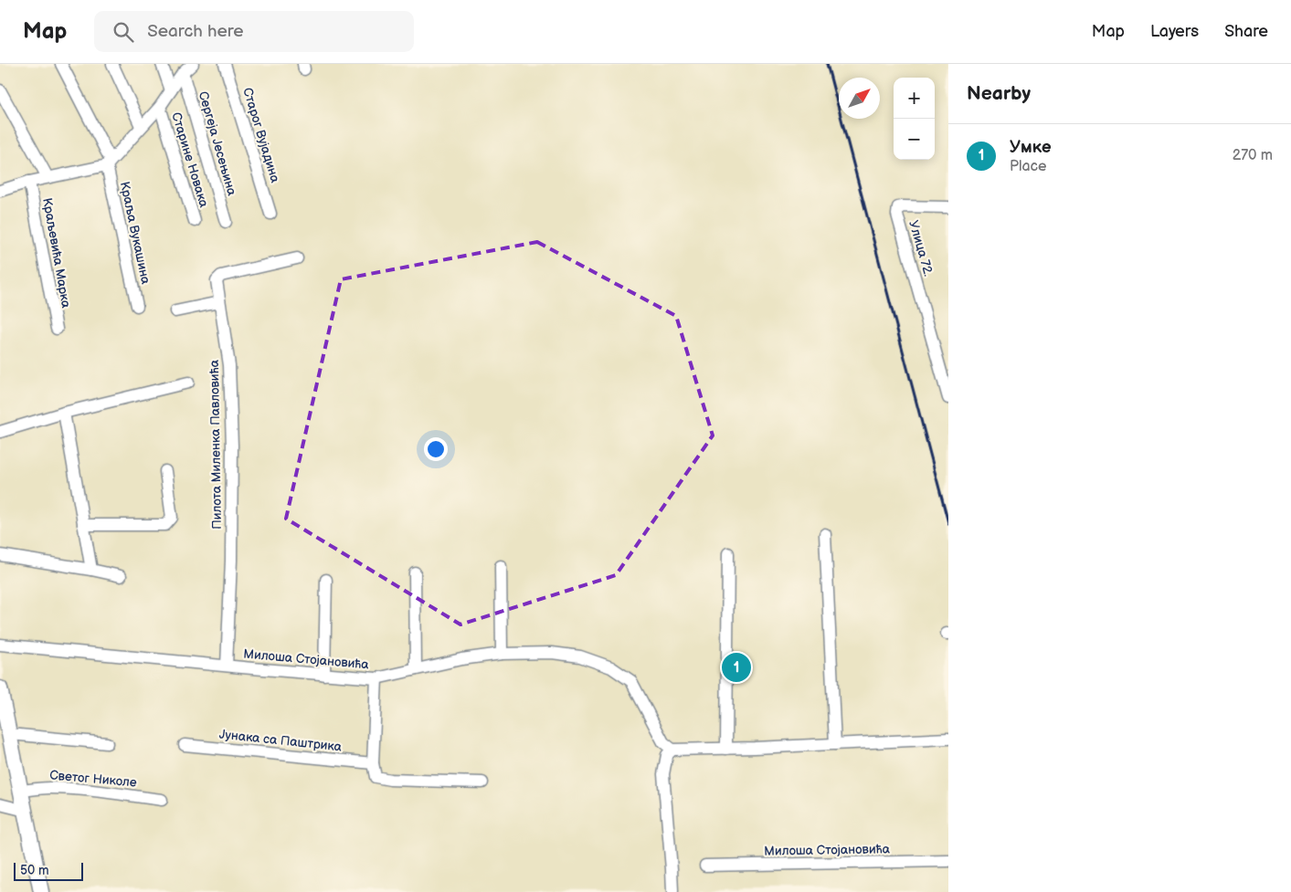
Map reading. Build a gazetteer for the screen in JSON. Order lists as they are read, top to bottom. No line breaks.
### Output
{"streets":{"street":["Старог Вујадина","Сергеја Јесењина","Старине Новака","Краља Вукашина","Улица 72.","Краљевића Марка","Пилота Миленка Павловића","Милоша Стојановића","Јунака са Паштрика","Светог Николе"]},"crossings":[["Пилота Миленка Павловића","Милоша Стојановића"]],"scale_bar":"50 m","north":"top right","page":{"header":"Map","search":"Search here","nav":["Map","Layers","Share"],"heading":"Nearby","map_buttons":["+","−"],"list":[{"mark":"1","name":"Умке","note":"Place","value":"270 m"}],"pins":"1","scale":"50 m"}}
